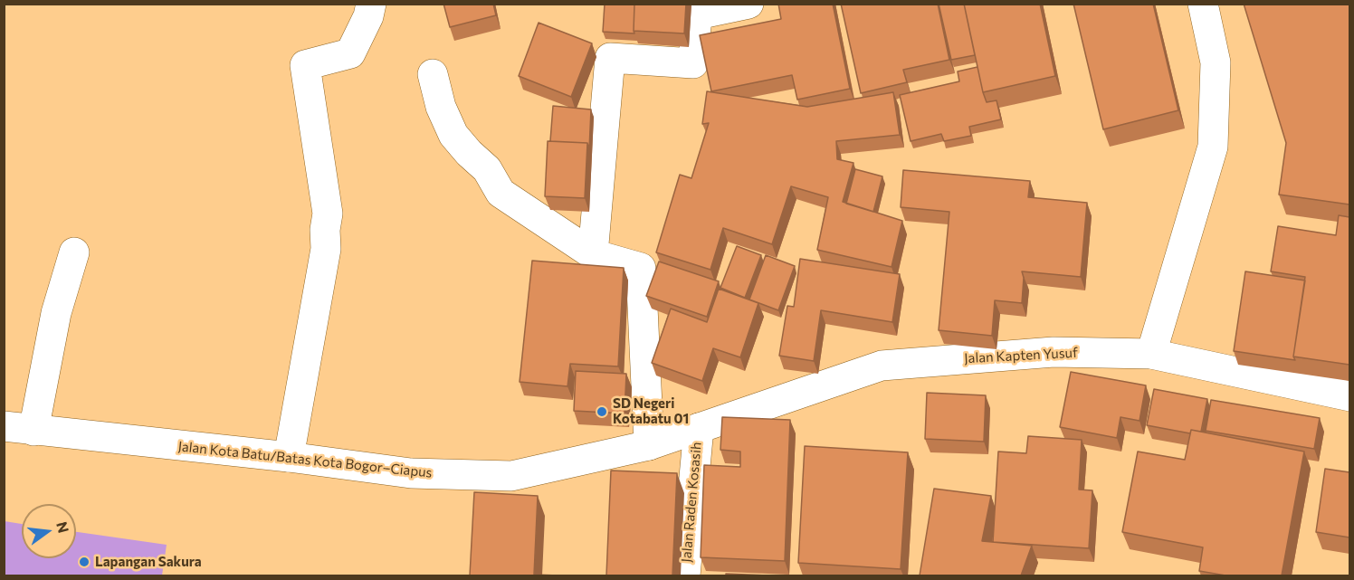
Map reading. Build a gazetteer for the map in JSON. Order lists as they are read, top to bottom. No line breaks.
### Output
{"streets":{"street":["Jalan Kapten Yusuf","Jalan Kota Batu/Batas Kota Bogor–Ciapus","Jalan Raden Kosasih"]},"crossings":[["Jalan Kapten Yusuf","Jalan Kota Batu/Batas Kota Bogor–Ciapus"],["Jalan Kapten Yusuf","Jalan Raden Kosasih"],["Jalan Kota Batu/Batas Kota Bogor–Ciapus","Jalan Raden Kosasih"]],"places":["SD Negeri Kotabatu 01","Lapangan Sakura"],"north":"right"}
